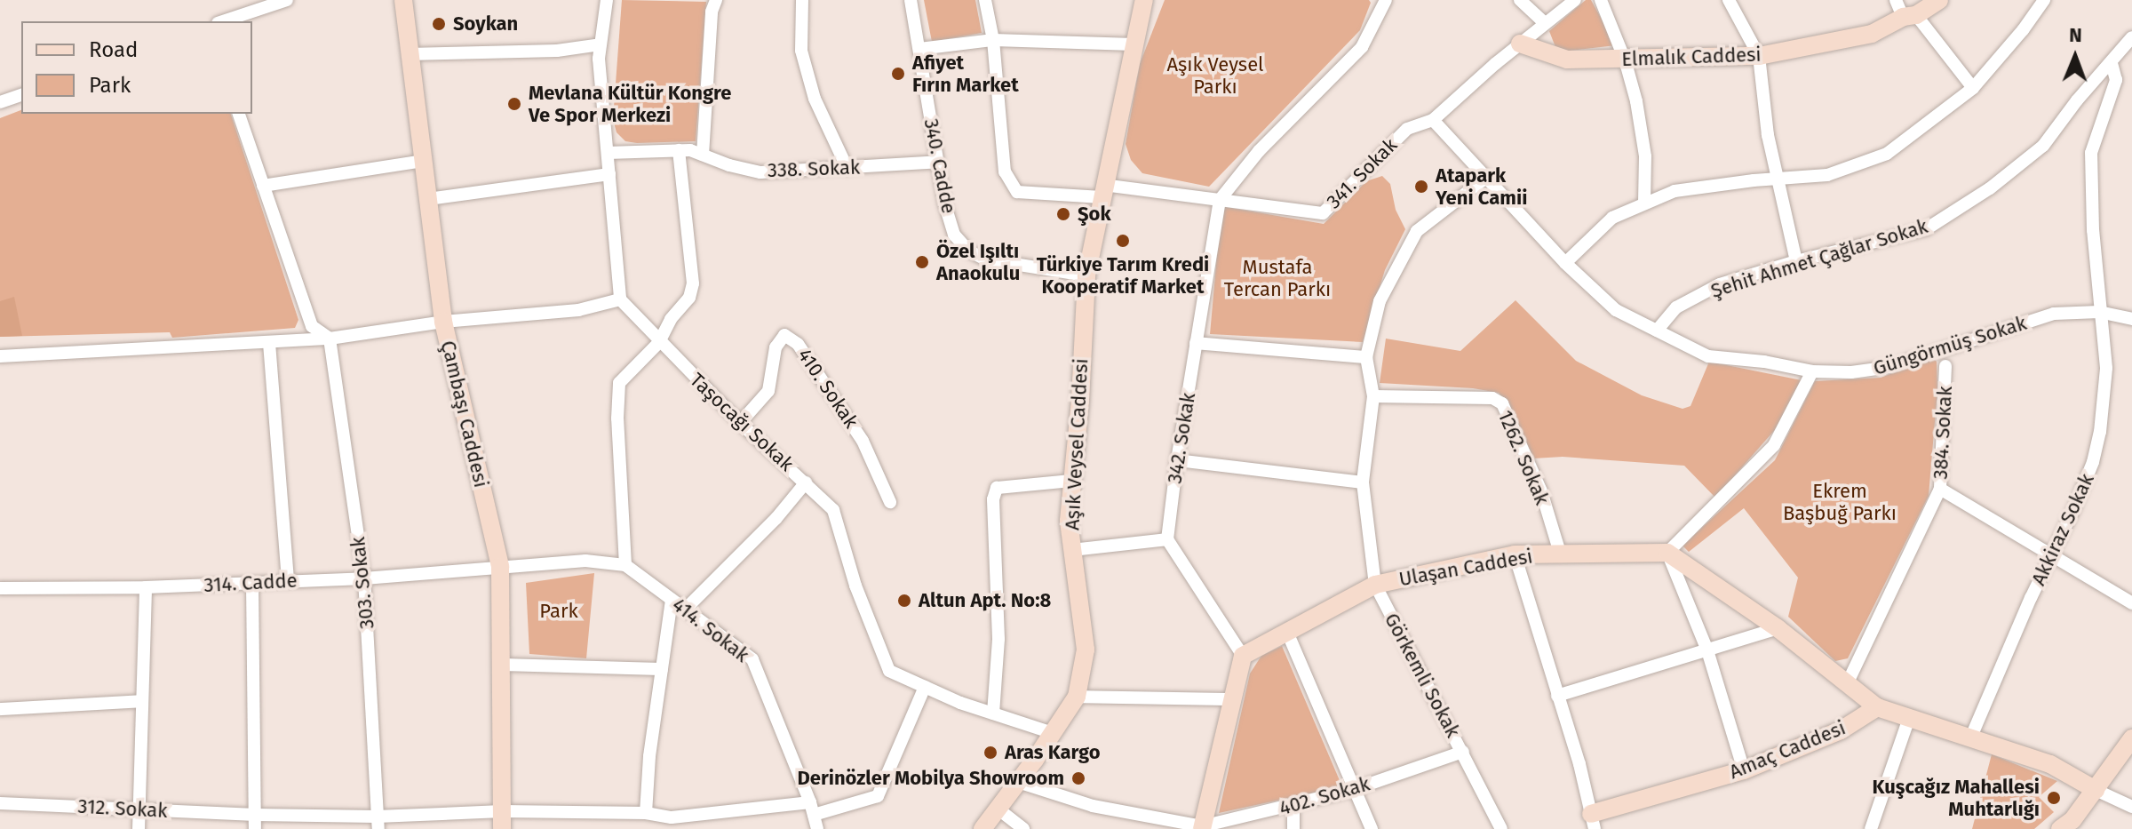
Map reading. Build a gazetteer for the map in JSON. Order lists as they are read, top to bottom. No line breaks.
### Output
{"streets":{"street":["Elmalık Caddesi","340. Cadde","338. Sokak","341. Sokak","Şehit Ahmet Çağlar Sokak","Güngörmüş Sokak","410. Sokak","Çambaşı Caddesi","Taşocağı Sokak","384. Sokak","342. Sokak","Aşık Veysel Caddesi","1262. Sokak","Akkiraz Sokak","Ulaşan Caddesi","314. Cadde","303. Sokak","414. Sokak","Görkemli Sokak","Amaç Caddesi","402. Sokak","312. Sokak"]},"crossings":[["Elmalık Caddesi","341. Sokak"],["340. Cadde","338. Sokak"],["340. Cadde","Aşık Veysel Caddesi"],["341. Sokak","Güngörmüş Sokak"],["341. Sokak","342. Sokak"],["341. Sokak","Aşık Veysel Caddesi"],["Şehit Ahmet Çağlar Sokak","Güngörmüş Sokak"],["Şehit Ahmet Çağlar Sokak","Akkiraz Sokak"],["Güngörmüş Sokak","Akkiraz Sokak"],["Güngörmüş Sokak","Görkemli Sokak"],["410. Sokak","Taşocağı Sokak"],["Çambaşı Caddesi","314. Cadde"],["Çambaşı Caddesi","312. Sokak"],["Taşocağı Sokak","Aşık Veysel Caddesi"],["Taşocağı Sokak","312. Sokak"],["384. Sokak","Akkiraz Sokak"],["Aşık Veysel Caddesi","402. Sokak"],["1262. Sokak","Ulaşan Caddesi"],["1262. Sokak","Görkemli Sokak"],["Ulaşan Caddesi","Görkemli Sokak"],["314. Cadde","303. Sokak"],["303. Sokak","312. Sokak"],["414. Sokak","312. Sokak"],["Görkemli Sokak","402. Sokak"]],"parks":["Aşık Veysel Parkı","Mustafa Tercan Parkı","Ekrem Başbuğ Parkı","Park"],"places":["Soykan","Afiyet Fırın Market","Mevlana Kültür Kongre Ve Spor Merkezi","Atapark Yeni Camii","Şok","Türkiye Tarım Kredi Kooperatif Market","Özel Işıltı Anaokulu","Altun Apt. No:8","Aras Kargo","Derinözler Mobilya Showroom","Kuşcağız Mahallesi Muhtarlığı"],"legend":["Road","Park"],"north":"top"}
